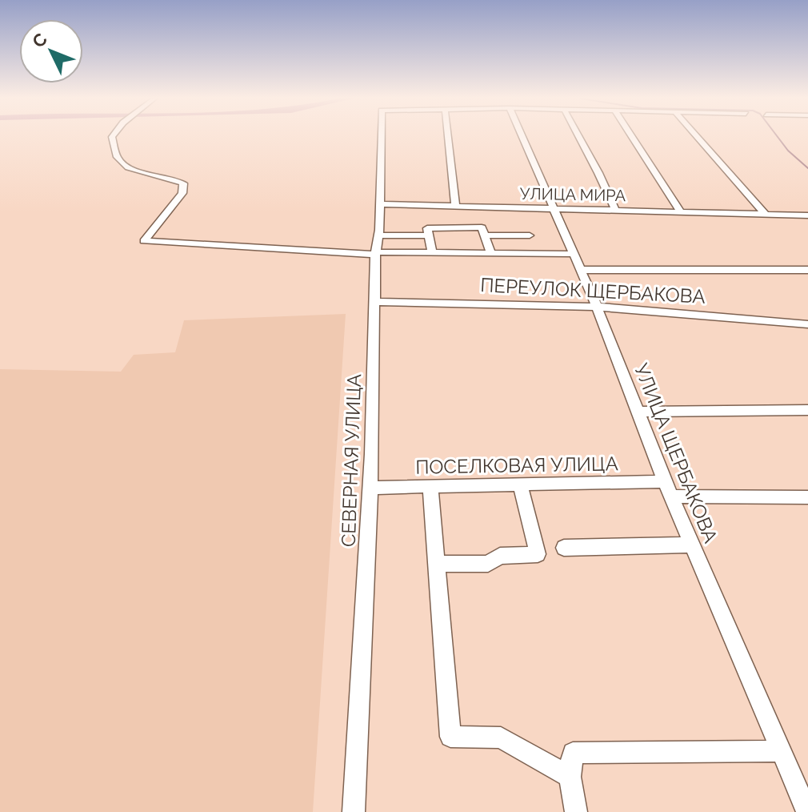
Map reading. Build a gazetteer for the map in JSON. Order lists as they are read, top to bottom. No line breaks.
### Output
{"streets":{"street":["УЛИЦА МИРА","ПЕРЕУЛОК ЩЕРБАКОВА","УЛИЦА ЩЕРБАКОВА","СЕВЕРНАЯ УЛИЦА","ПОСЕЛКОВАЯ УЛИЦА"]},"crossings":[["УЛИЦА МИРА","УЛИЦА ЩЕРБАКОВА"],["УЛИЦА МИРА","СЕВЕРНАЯ УЛИЦА"],["ПЕРЕУЛОК ЩЕРБАКОВА","УЛИЦА ЩЕРБАКОВА"],["ПЕРЕУЛОК ЩЕРБАКОВА","СЕВЕРНАЯ УЛИЦА"],["УЛИЦА ЩЕРБАКОВА","ПОСЕЛКОВАЯ УЛИЦА"],["СЕВЕРНАЯ УЛИЦА","ПОСЕЛКОВАЯ УЛИЦА"]],"north":"top left"}
